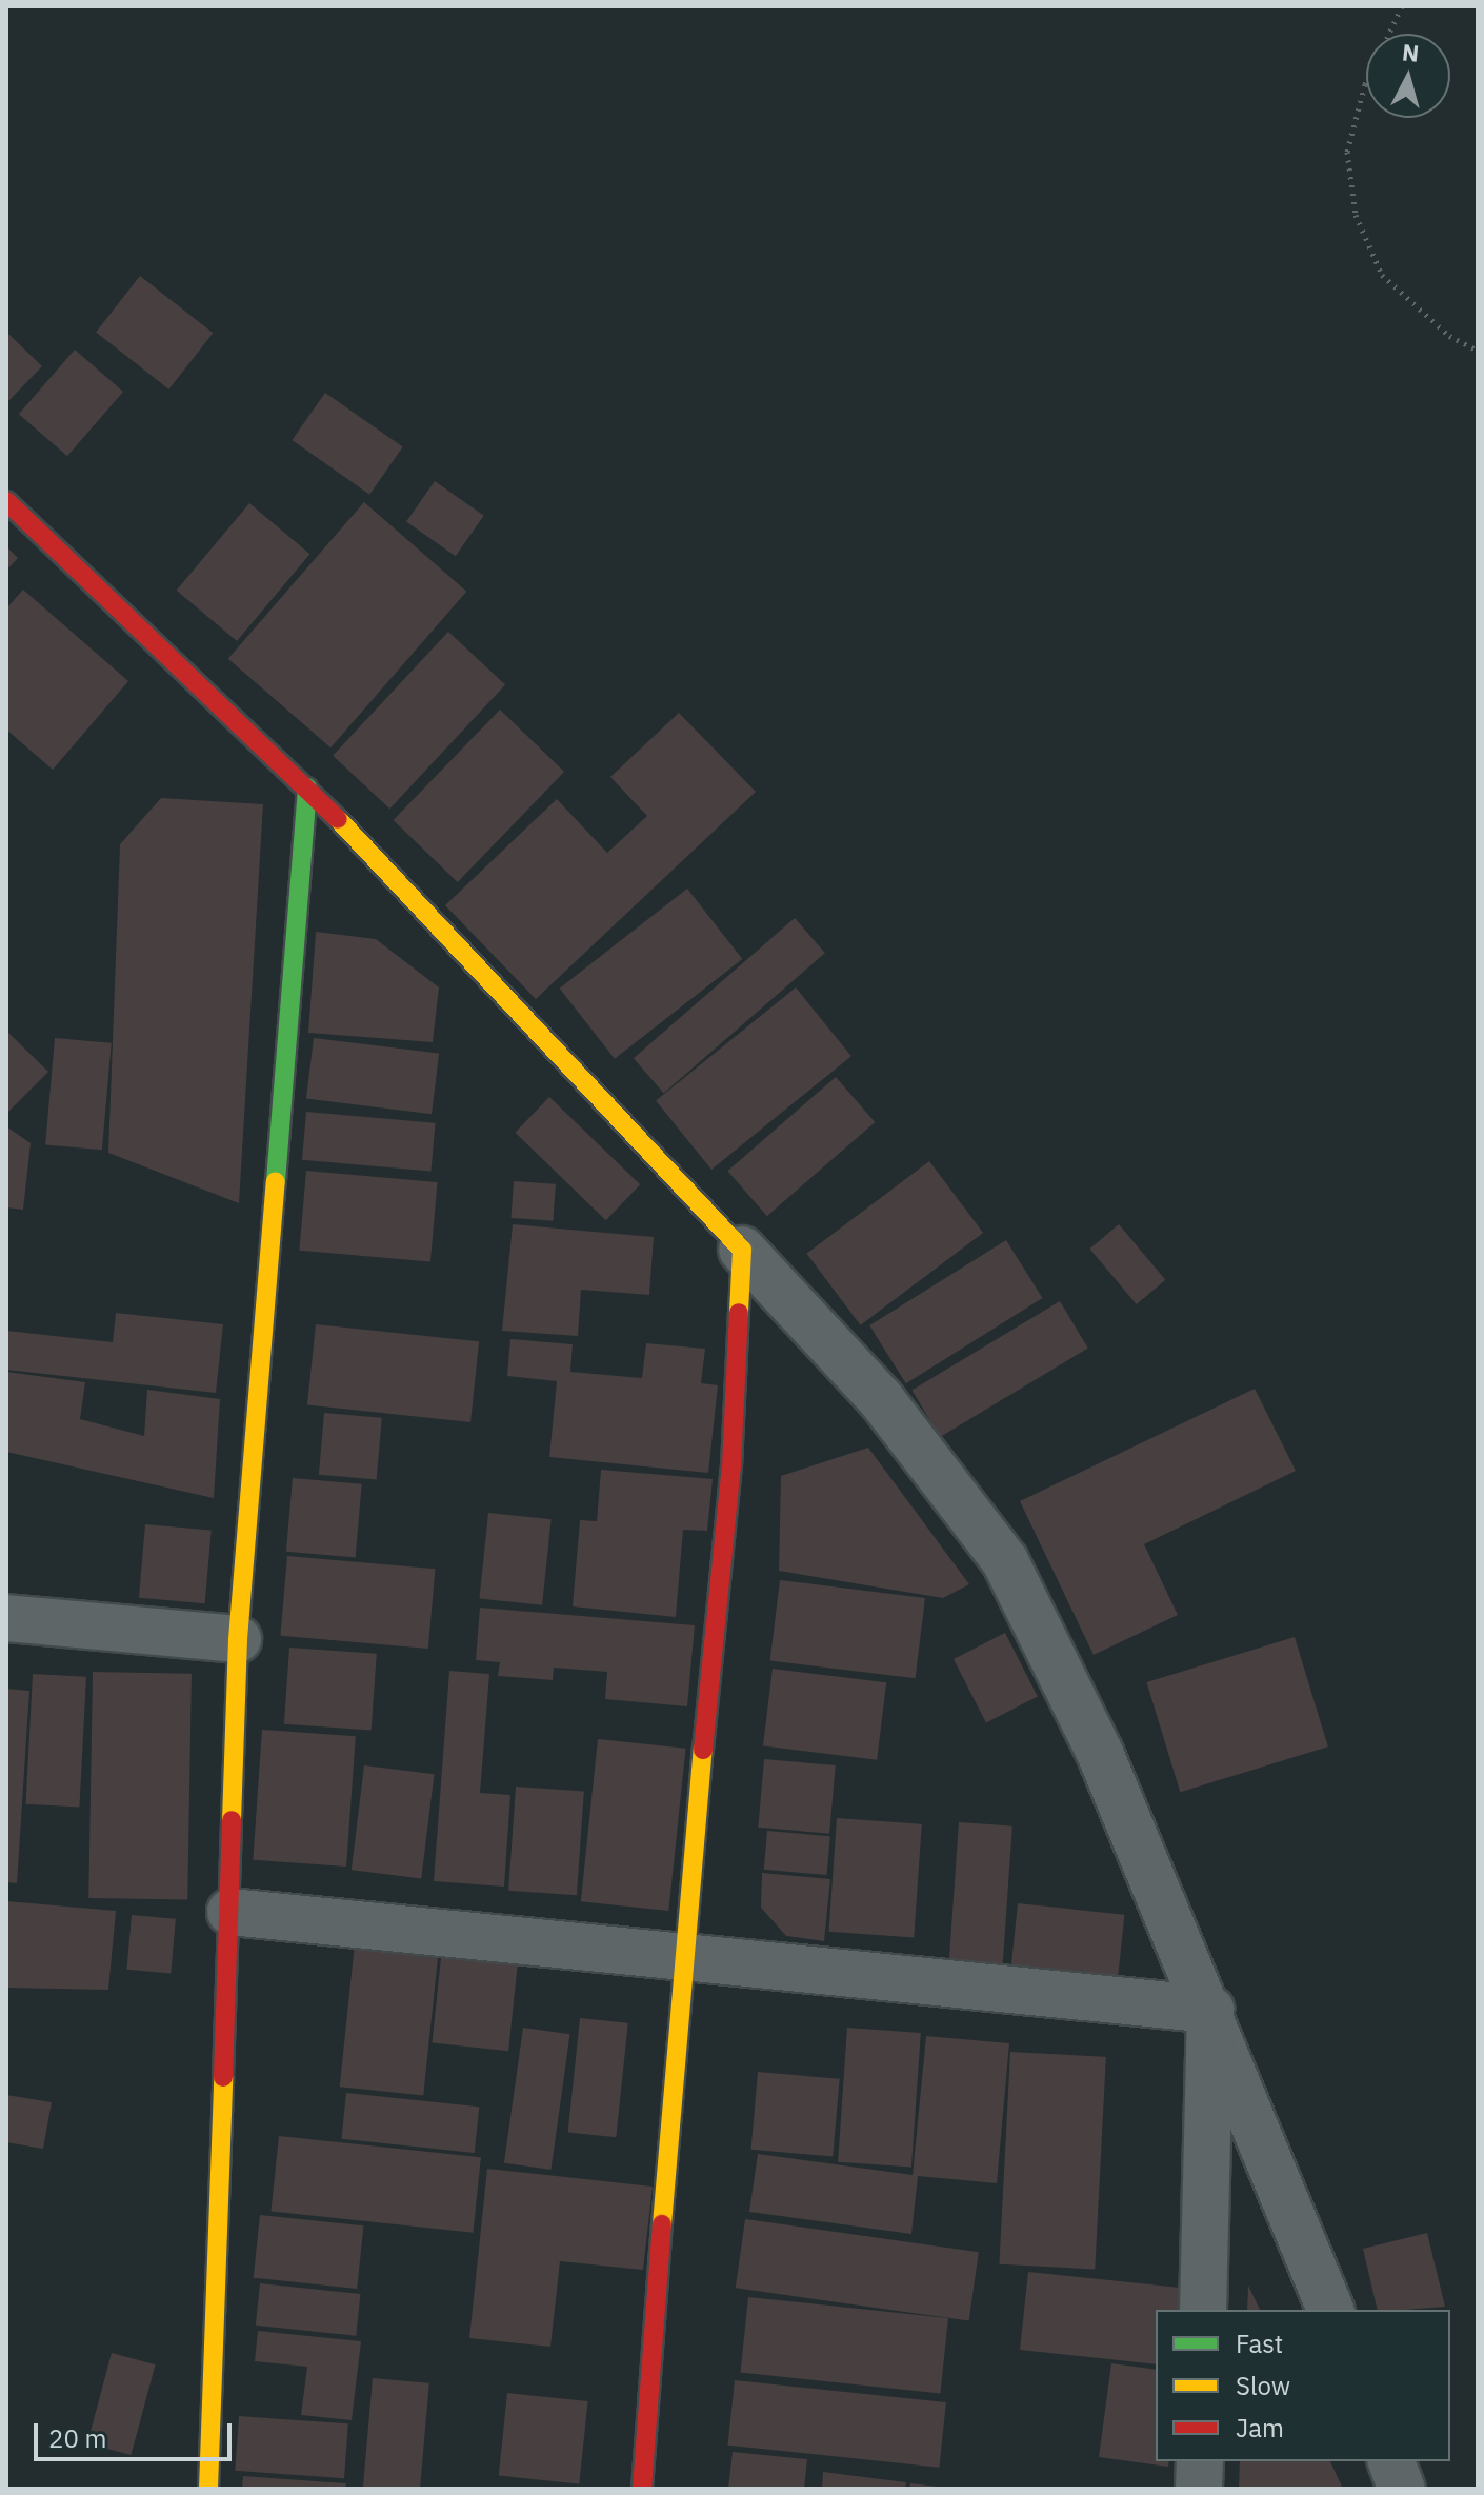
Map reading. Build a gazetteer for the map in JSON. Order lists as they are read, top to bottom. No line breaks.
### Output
{"legend":["Fast","Slow","Jam"],"scale_bar":"20 m","north":"top"}
